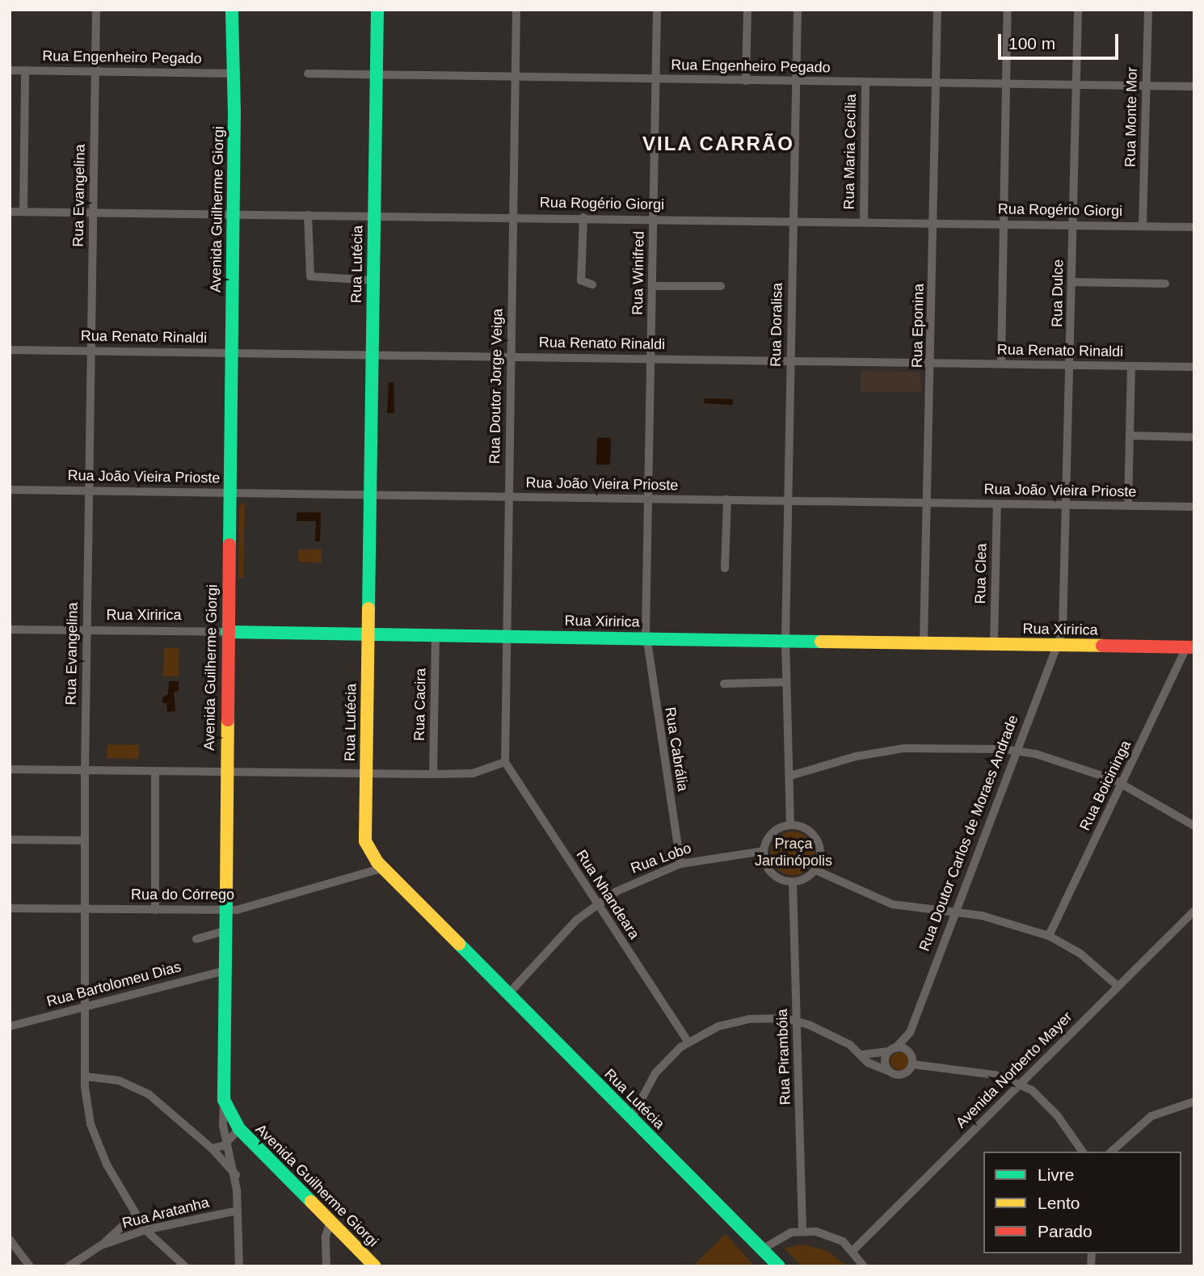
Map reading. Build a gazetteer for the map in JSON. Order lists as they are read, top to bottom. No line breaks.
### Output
{"streets":{"street":["Rua Engenheiro Pegado","Rua Monte Mor","Rua Maria Cecília","Rua Evangelina","Rua Rogério Giorgi","Avenida Guilherme Giorgi","Rua Lutécia","Rua Winifred","Rua Dulce","Rua Doralisa","Rua Eponina","Rua Renato Rinaldi","Rua Doutor Jorge Veiga","Rua João Vieira Prioste","Rua Clea","Rua Xiririca","Rua Cacira","Rua Cabrália","Rua Boicininga","Rua Doutor Carlos de Moraes Andrade","Rua Lobo","Rua do Córrego","Rua Nhandeara","Rua Bartolomeu Dias","Rua Pirambóia","Avenida Norberto Mayer","Rua Aratanha"]},"crossings":[["Rua Engenheiro Pegado","Rua Monte Mor"],["Rua Engenheiro Pegado","Rua Maria Cecília"],["Rua Engenheiro Pegado","Rua Evangelina"],["Rua Engenheiro Pegado","Avenida Guilherme Giorgi"],["Rua Engenheiro Pegado","Rua Lutécia"],["Rua Engenheiro Pegado","Rua Winifred"],["Rua Engenheiro Pegado","Rua Dulce"],["Rua Engenheiro Pegado","Rua Doralisa"],["Rua Engenheiro Pegado","Rua Eponina"],["Rua Engenheiro Pegado","Rua Doutor Jorge Veiga"],["Rua Monte Mor","Rua Rogério Giorgi"],["Rua Maria Cecília","Rua Rogério Giorgi"],["Rua Evangelina","Rua Rogério Giorgi"],["Rua Evangelina","Rua Renato Rinaldi"],["Rua Evangelina","Rua João Vieira Prioste"],["Rua Evangelina","Rua Xiririca"],["Rua Evangelina","Rua do Córrego"],["Rua Evangelina","Rua Bartolomeu Dias"],["Rua Evangelina","Rua Aratanha"],["Rua Rogério Giorgi","Avenida Guilherme Giorgi"],["Rua Rogério Giorgi","Rua Lutécia"],["Rua Rogério Giorgi","Rua Winifred"],["Rua Rogério Giorgi","Rua Dulce"],["Rua Rogério Giorgi","Rua Doralisa"],["Rua Rogério Giorgi","Rua Eponina"],["Rua Rogério Giorgi","Rua Doutor Jorge Veiga"],["Avenida Guilherme Giorgi","Rua Renato Rinaldi"],["Avenida Guilherme Giorgi","Rua João Vieira Prioste"],["Avenida Guilherme Giorgi","Rua Xiririca"],["Avenida Guilherme Giorgi","Rua do Córrego"],["Avenida Guilherme Giorgi","Rua Bartolomeu Dias"],["Rua Lutécia","Rua Renato Rinaldi"],["Rua Lutécia","Rua João Vieira Prioste"],["Rua Lutécia","Rua Xiririca"],["Rua Lutécia","Rua Lobo"],["Rua Lutécia","Rua do Córrego"],["Rua Winifred","Rua Renato Rinaldi"],["Rua Winifred","Rua João Vieira Prioste"],["Rua Winifred","Rua Xiririca"],["Rua Winifred","Rua Cabrália"],["Rua Dulce","Rua Renato Rinaldi"],["Rua Dulce","Rua João Vieira Prioste"],["Rua Dulce","Rua Xiririca"],["Rua Dulce","Rua Doutor Carlos de Moraes Andrade"],["Rua Doralisa","Rua Renato Rinaldi"],["Rua Doralisa","Rua João Vieira Prioste"],["Rua Doralisa","Rua Xiririca"],["Rua Eponina","Rua Renato Rinaldi"],["Rua Eponina","Rua João Vieira Prioste"],["Rua Eponina","Rua Xiririca"],["Rua Renato Rinaldi","Rua Doutor Jorge Veiga"],["Rua Doutor Jorge Veiga","Rua João Vieira Prioste"],["Rua Doutor Jorge Veiga","Rua Xiririca"],["Rua Doutor Jorge Veiga","Rua Nhandeara"],["Rua João Vieira Prioste","Rua Clea"],["Rua Clea","Rua Xiririca"],["Rua Xiririca","Rua Cacira"],["Rua Xiririca","Rua Cabrália"],["Rua Xiririca","Rua Boicininga"],["Rua Xiririca","Rua Doutor Carlos de Moraes Andrade"],["Rua Cabrália","Rua Lobo"],["Rua Lobo","Rua Nhandeara"],["Rua Lobo","Rua Pirambóia"]],"districts":["VILA CARRÃO"],"parks":["Praça Jardinópolis"],"legend":["Livre","Lento","Parado"],"scale_bar":"100 m"}
